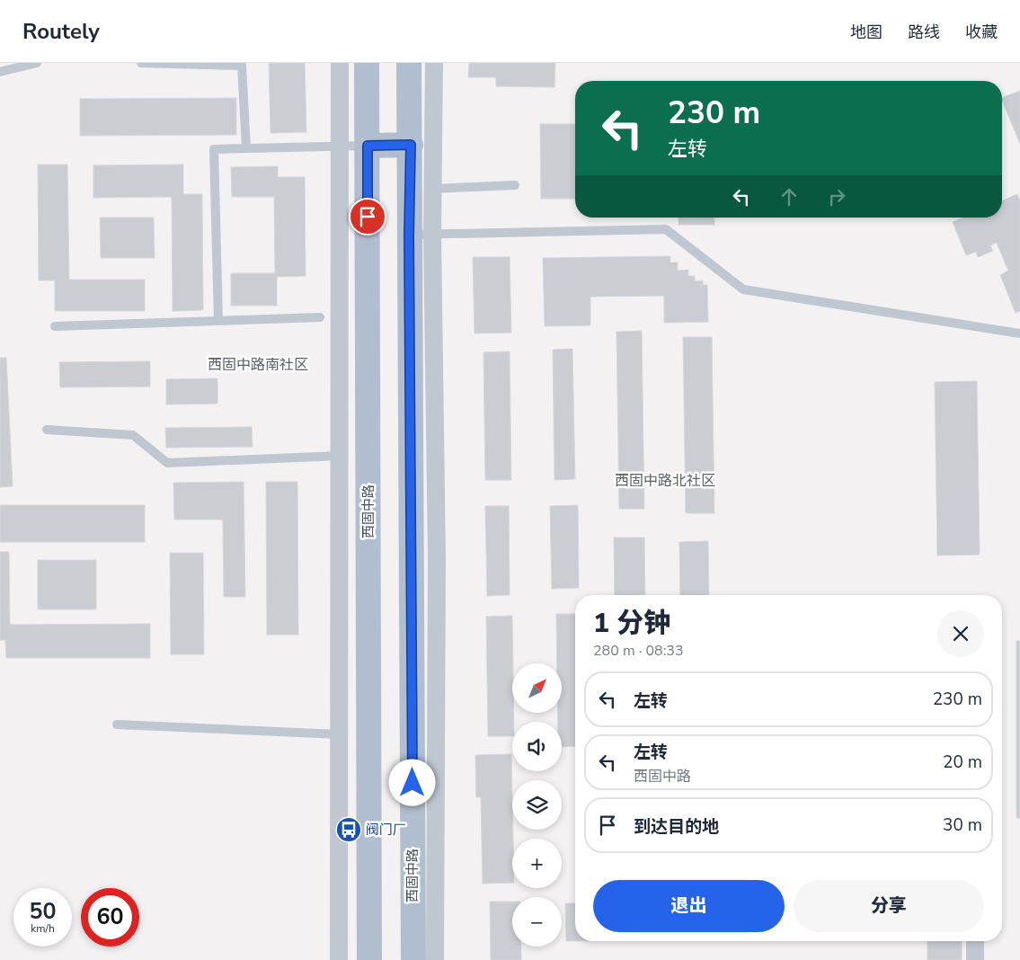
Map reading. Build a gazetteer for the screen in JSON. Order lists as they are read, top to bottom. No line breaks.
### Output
{"streets":{"main road":["西固中路"]},"districts":["西固中路南社区","西固中路北社区"],"places":{"bus stop":["阀门厂"]},"north":"top right","page":{"header":"Routely","nav":["地图","路线","收藏"],"turn":["230 m","左转"],"heading":["1 分钟","280 m · 08:33"],"map_buttons":["+","−"],"list":[{"name":"左转","value":"230 m"},{"name":"左转","note":"西固中路","value":"20 m"},{"name":"到达目的地","value":"30 m"}],"buttons":["退出","分享"],"speed":"50 km/h","limit":"60"}}
